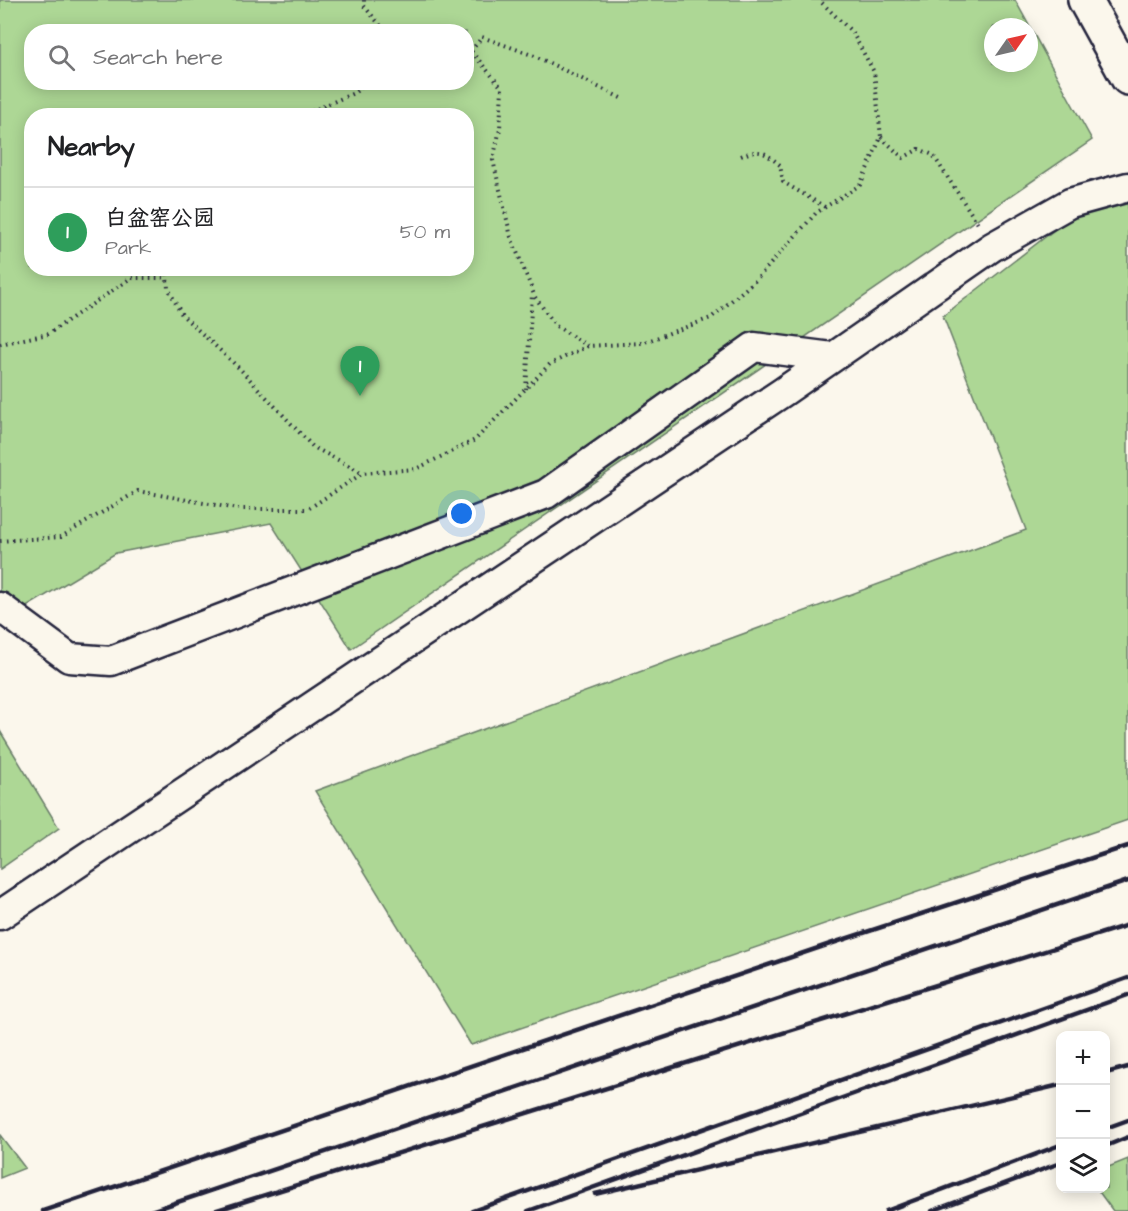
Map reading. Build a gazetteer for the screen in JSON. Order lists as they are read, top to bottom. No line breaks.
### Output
{"north":"top right","page":{"search":"Search here","heading":"Nearby","list":[{"mark":"1","name":"白盆窑公园","note":"Park","value":"50 m"}],"pins":"1","map_buttons":["+","−"]}}
